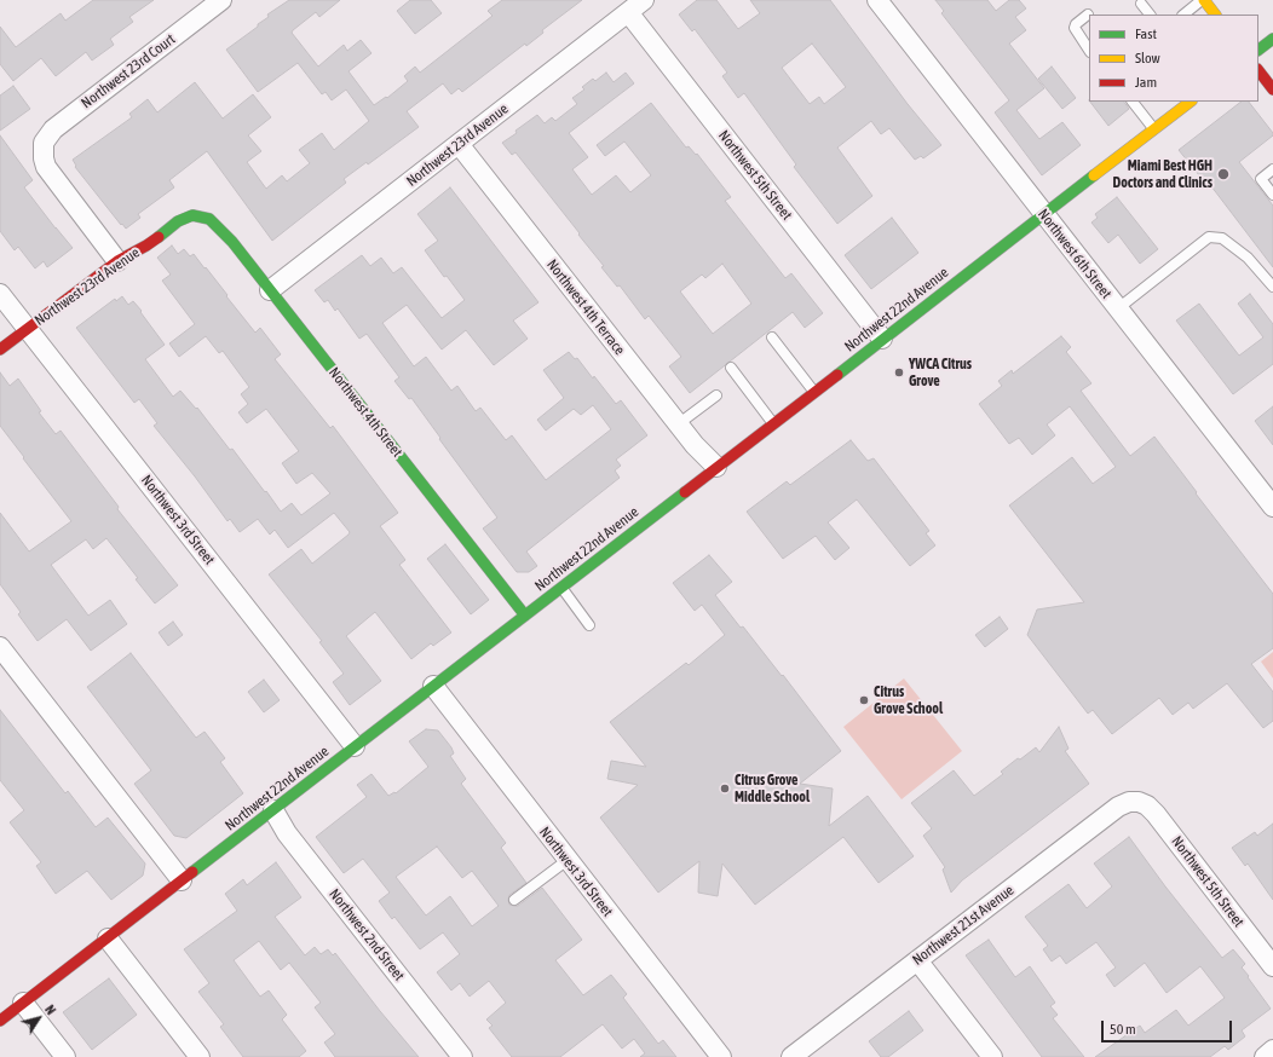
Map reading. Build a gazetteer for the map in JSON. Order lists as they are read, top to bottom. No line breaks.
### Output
{"streets":{"main road":["Northwest 23rd Avenue","Northwest 22nd Avenue","Northwest 4th Street"],"street":["Northwest 23rd Court","Northwest 5th Street","Northwest 6th Street","Northwest 4th Terrace","Northwest 3rd Street","Northwest 21st Avenue","Northwest 2nd Street"]},"crossings":[["Northwest 23rd Court","Northwest 23rd Avenue"],["Northwest 23rd Avenue","Northwest 5th Street"],["Northwest 23rd Avenue","Northwest 4th Terrace"],["Northwest 23rd Avenue","Northwest 4th Street"],["Northwest 23rd Avenue","Northwest 3rd Street"],["Northwest 5th Street","Northwest 22nd Avenue"],["Northwest 5th Street","Northwest 21st Avenue"],["Northwest 6th Street","Northwest 22nd Avenue"],["Northwest 4th Terrace","Northwest 22nd Avenue"],["Northwest 22nd Avenue","Northwest 4th Street"],["Northwest 22nd Avenue","Northwest 3rd Street"],["Northwest 22nd Avenue","Northwest 2nd Street"]],"places":["Miami Best HGH Doctors and Clinics","YWCA Citrus Grove","Citrus Grove School","Citrus Grove Middle School"],"legend":["Fast","Slow","Jam"],"scale_bar":"50 m","north":"top right"}
